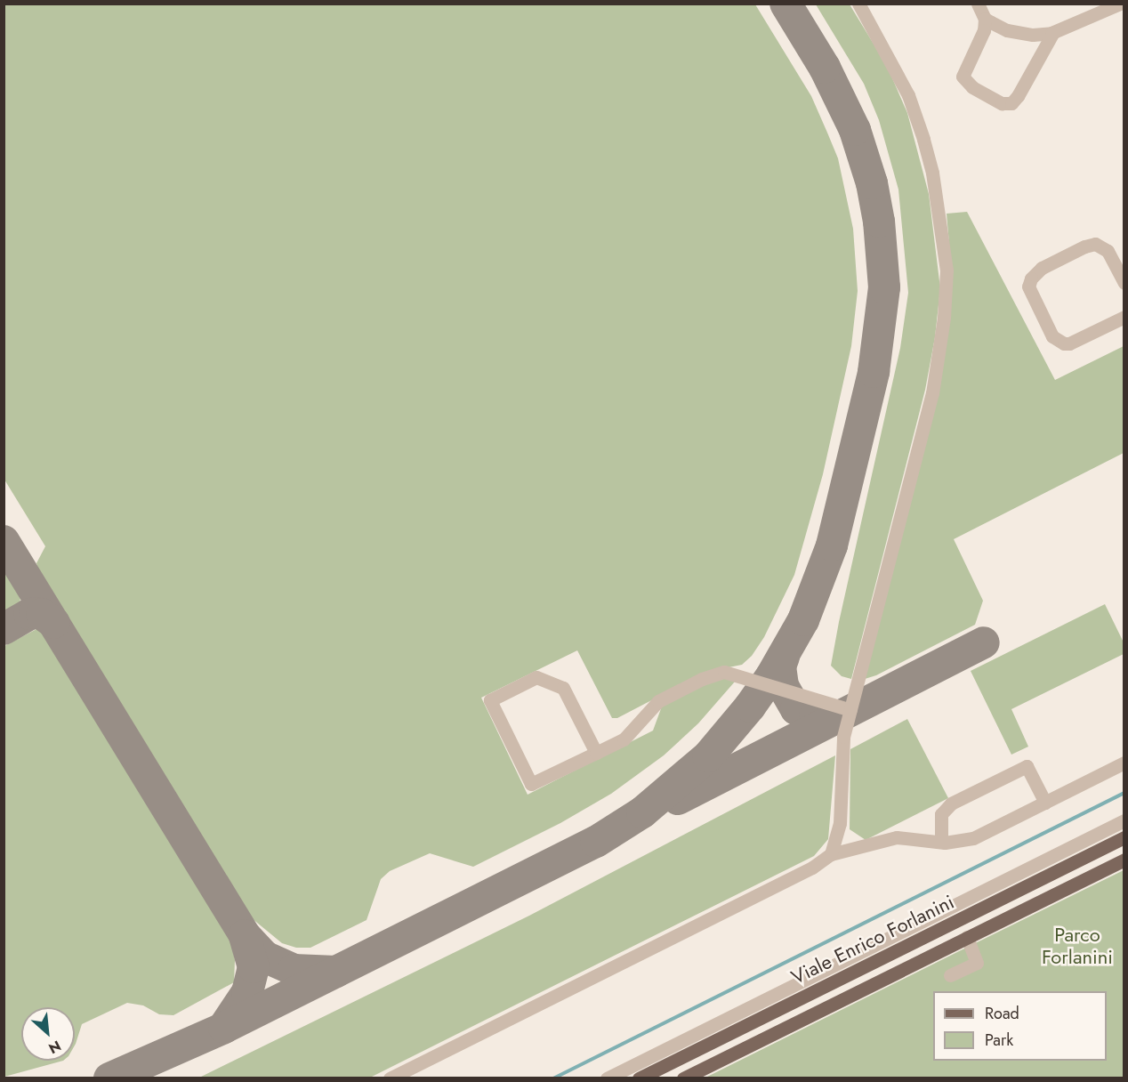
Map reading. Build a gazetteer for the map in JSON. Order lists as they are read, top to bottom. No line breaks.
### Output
{"streets":{"main road":["Viale Enrico Forlanini"]},"parks":["Parco Forlanini"],"legend":["Road","Park"],"north":"bottom right"}
